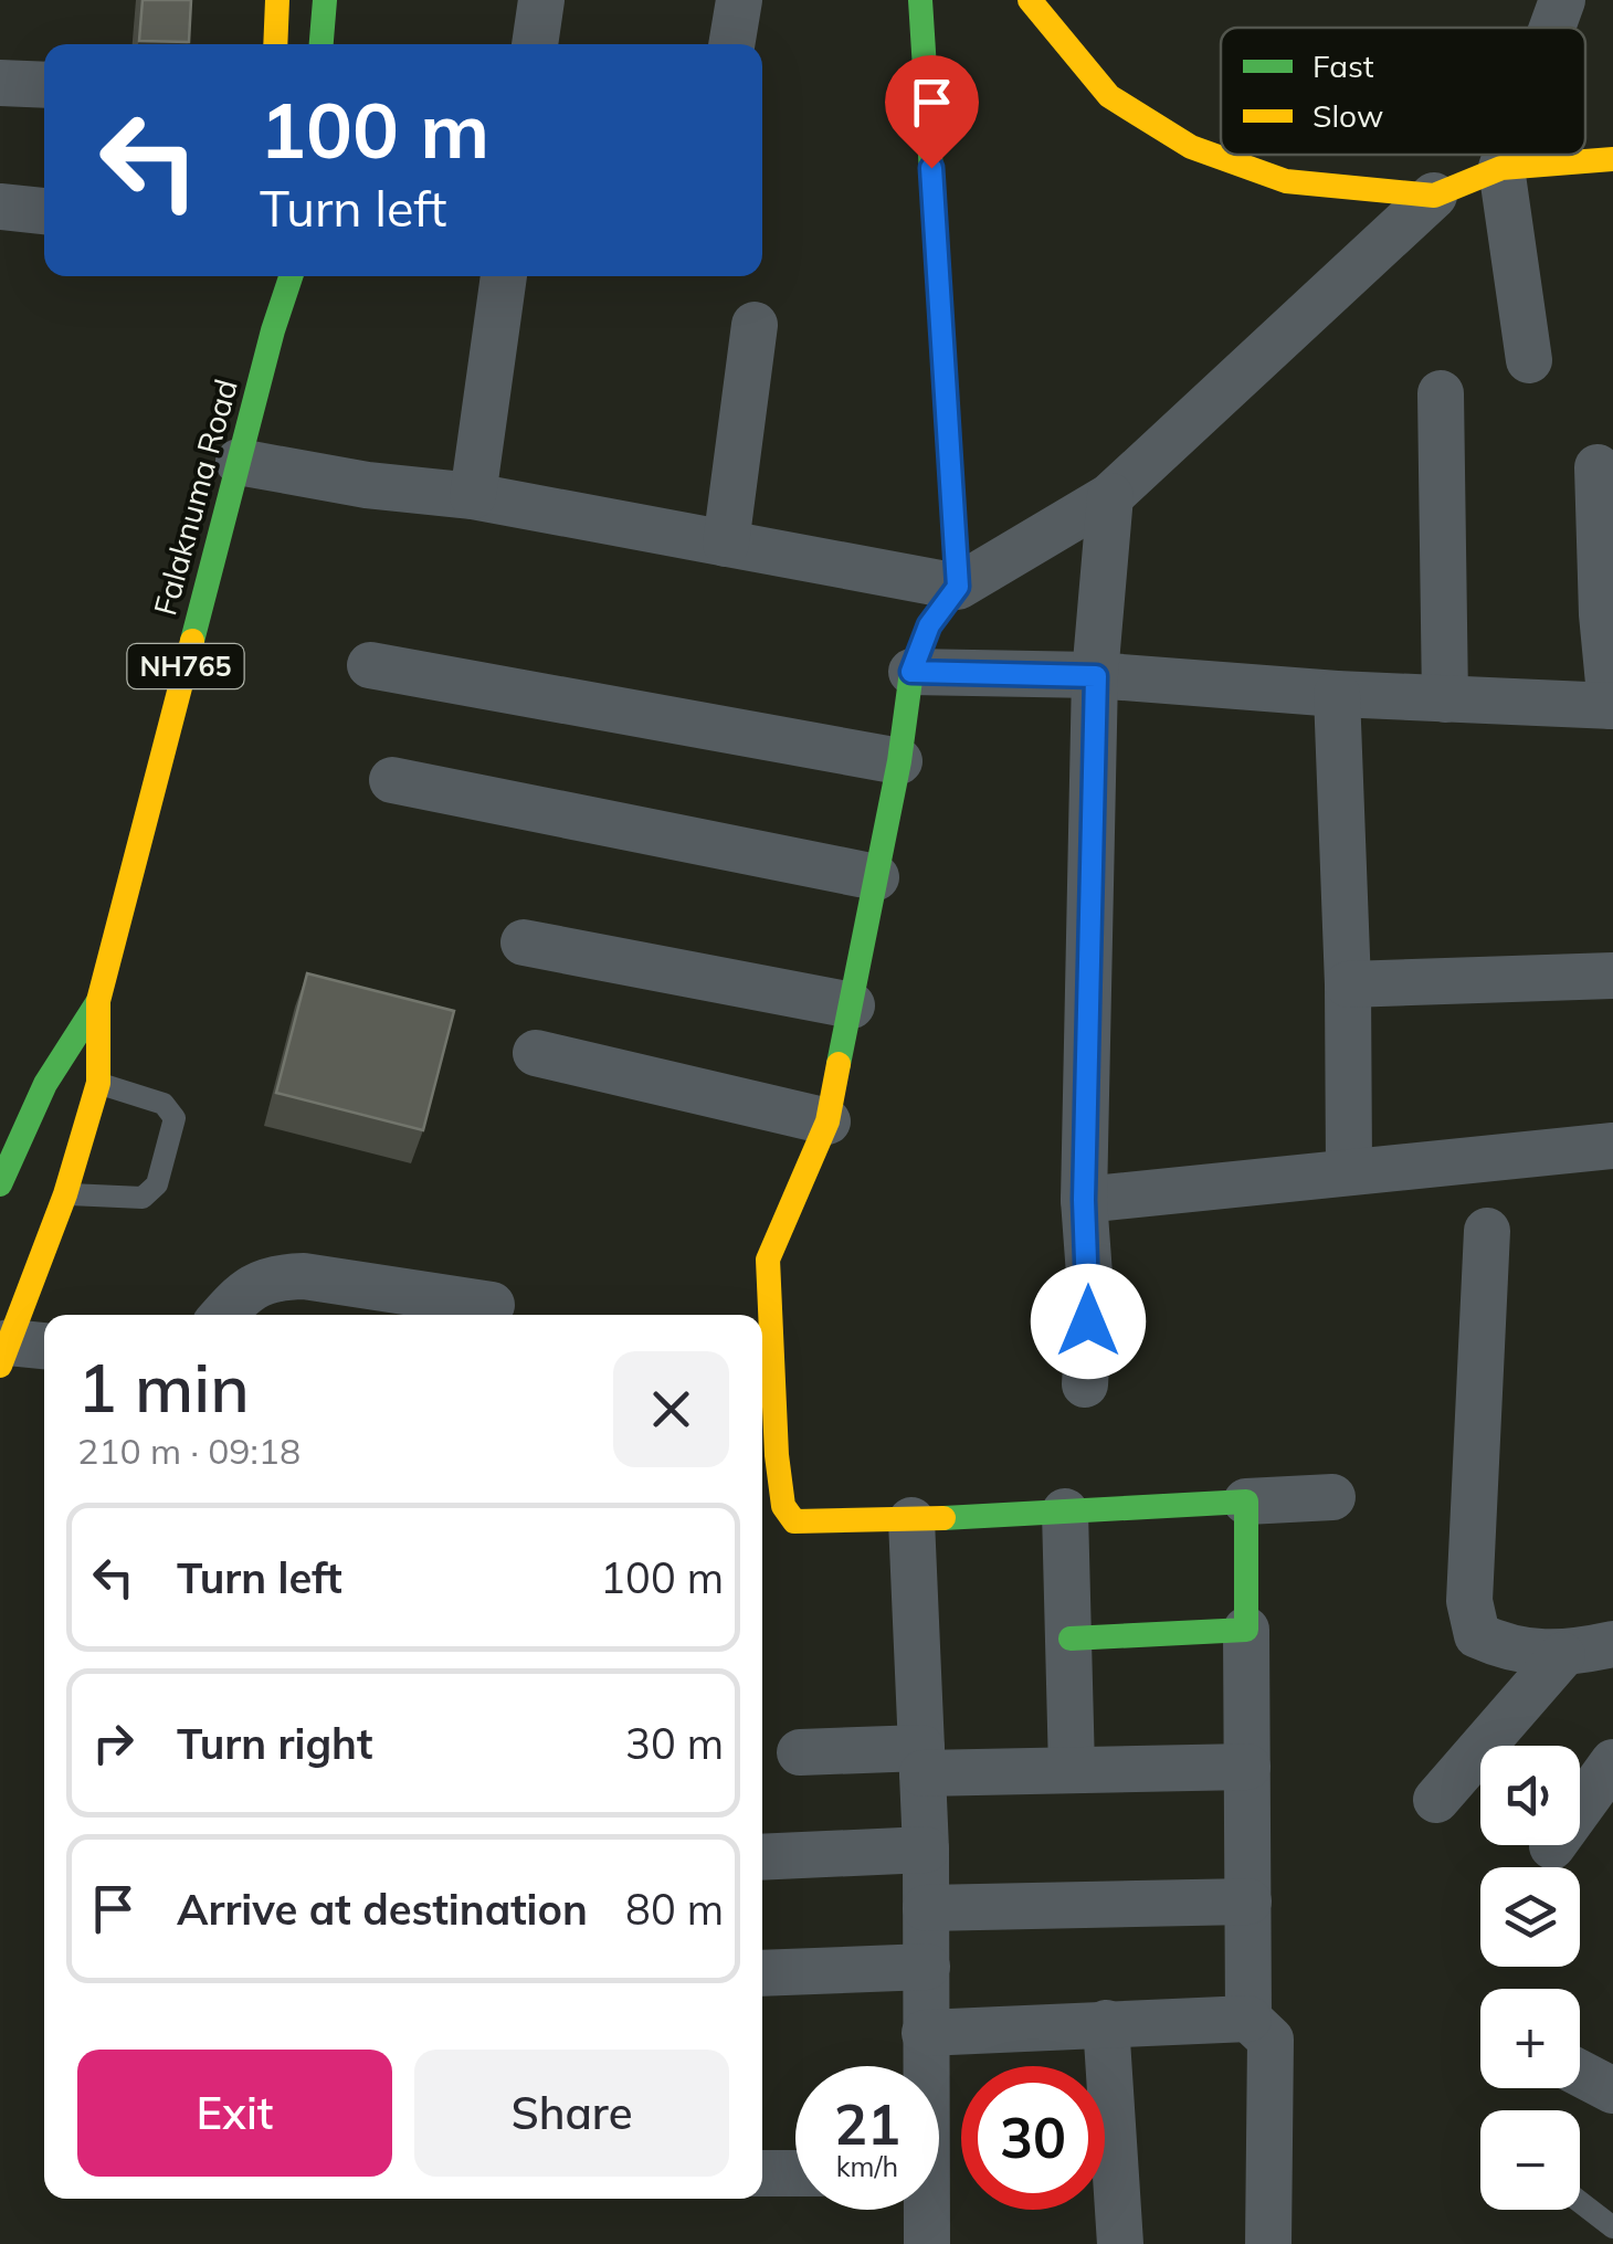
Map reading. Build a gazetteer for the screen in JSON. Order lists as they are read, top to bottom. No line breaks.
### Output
{"streets":{"main road":["Falaknuma Road","NH765"]},"legend":["Fast","Slow"],"page":{"turn":["100 m","Turn left"],"heading":["1 min","210 m · 09:18"],"list":[{"name":"Turn left","value":"100 m"},{"name":"Turn right","value":"30 m"},{"name":"Arrive at destination","value":"80 m"}],"map_buttons":["+","−"],"buttons":["Exit","Share"],"speed":"21 km/h","limit":"30"}}
